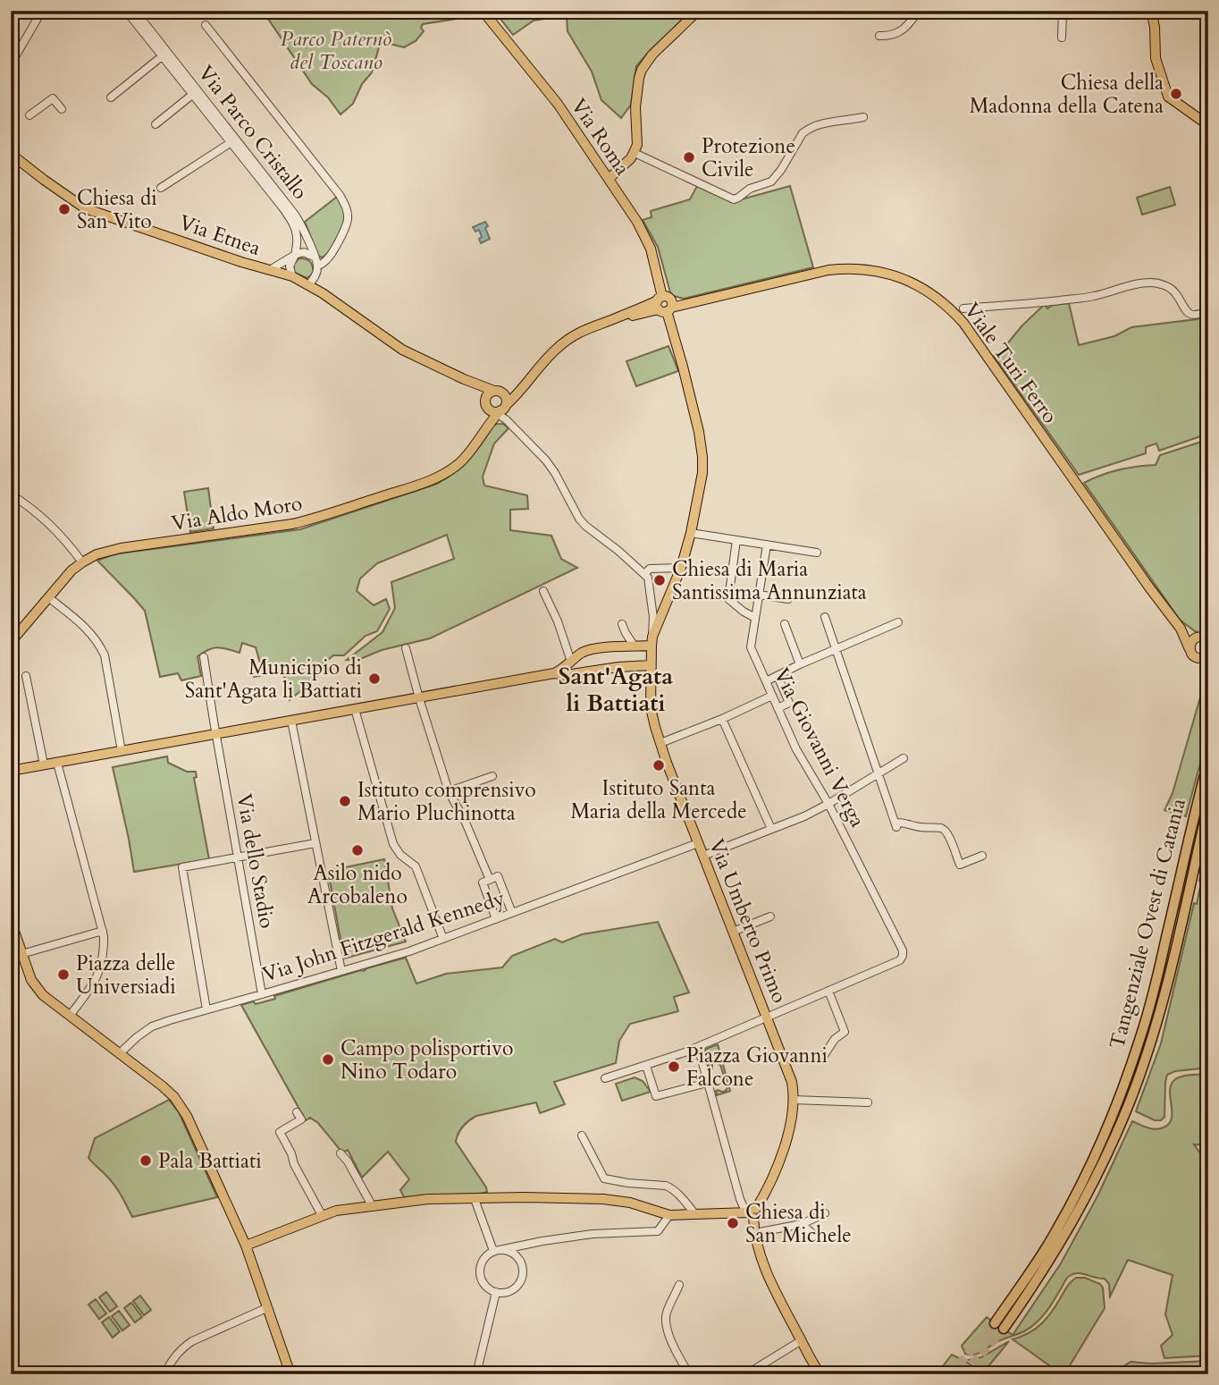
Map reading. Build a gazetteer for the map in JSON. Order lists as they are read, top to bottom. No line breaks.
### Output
{"streets":{"highway":["Tangenziale Ovest di Catania"],"main road":["Via Roma","Via Etnea","Viale Turi Ferro","Via Aldo Moro","Via Umberto Primo"],"street":["Via Parco Cristallo","Via Giovanni Verga","Via dello Stadio","Via John Fitzgerald Kennedy"]},"crossings":[["Via Parco Cristallo","Via Etnea"],["Via Roma","Viale Turi Ferro"],["Via Roma","Via Umberto Primo"],["Viale Turi Ferro","Via Aldo Moro"],["Via dello Stadio","Via John Fitzgerald Kennedy"],["Via Umberto Primo","Via John Fitzgerald Kennedy"]],"districts":["Sant'Agata li Battiati"],"parks":["Parco Paternò del Toscano"],"places":["Chiesa della Madonna della Catena","Protezione Civile","Chiesa di San Vito","Chiesa di Maria Santissima Annunziata","Municipio di Sant'Agata li Battiati","Istituto Santa Maria della Mercede","Istituto comprensivo Mario Pluchinotta","Asilo nido Arcobaleno","Piazza delle Universiadi","Campo polisportivo Nino Todaro","Piazza Giovanni Falcone","Pala Battiati","Chiesa di San Michele"]}
